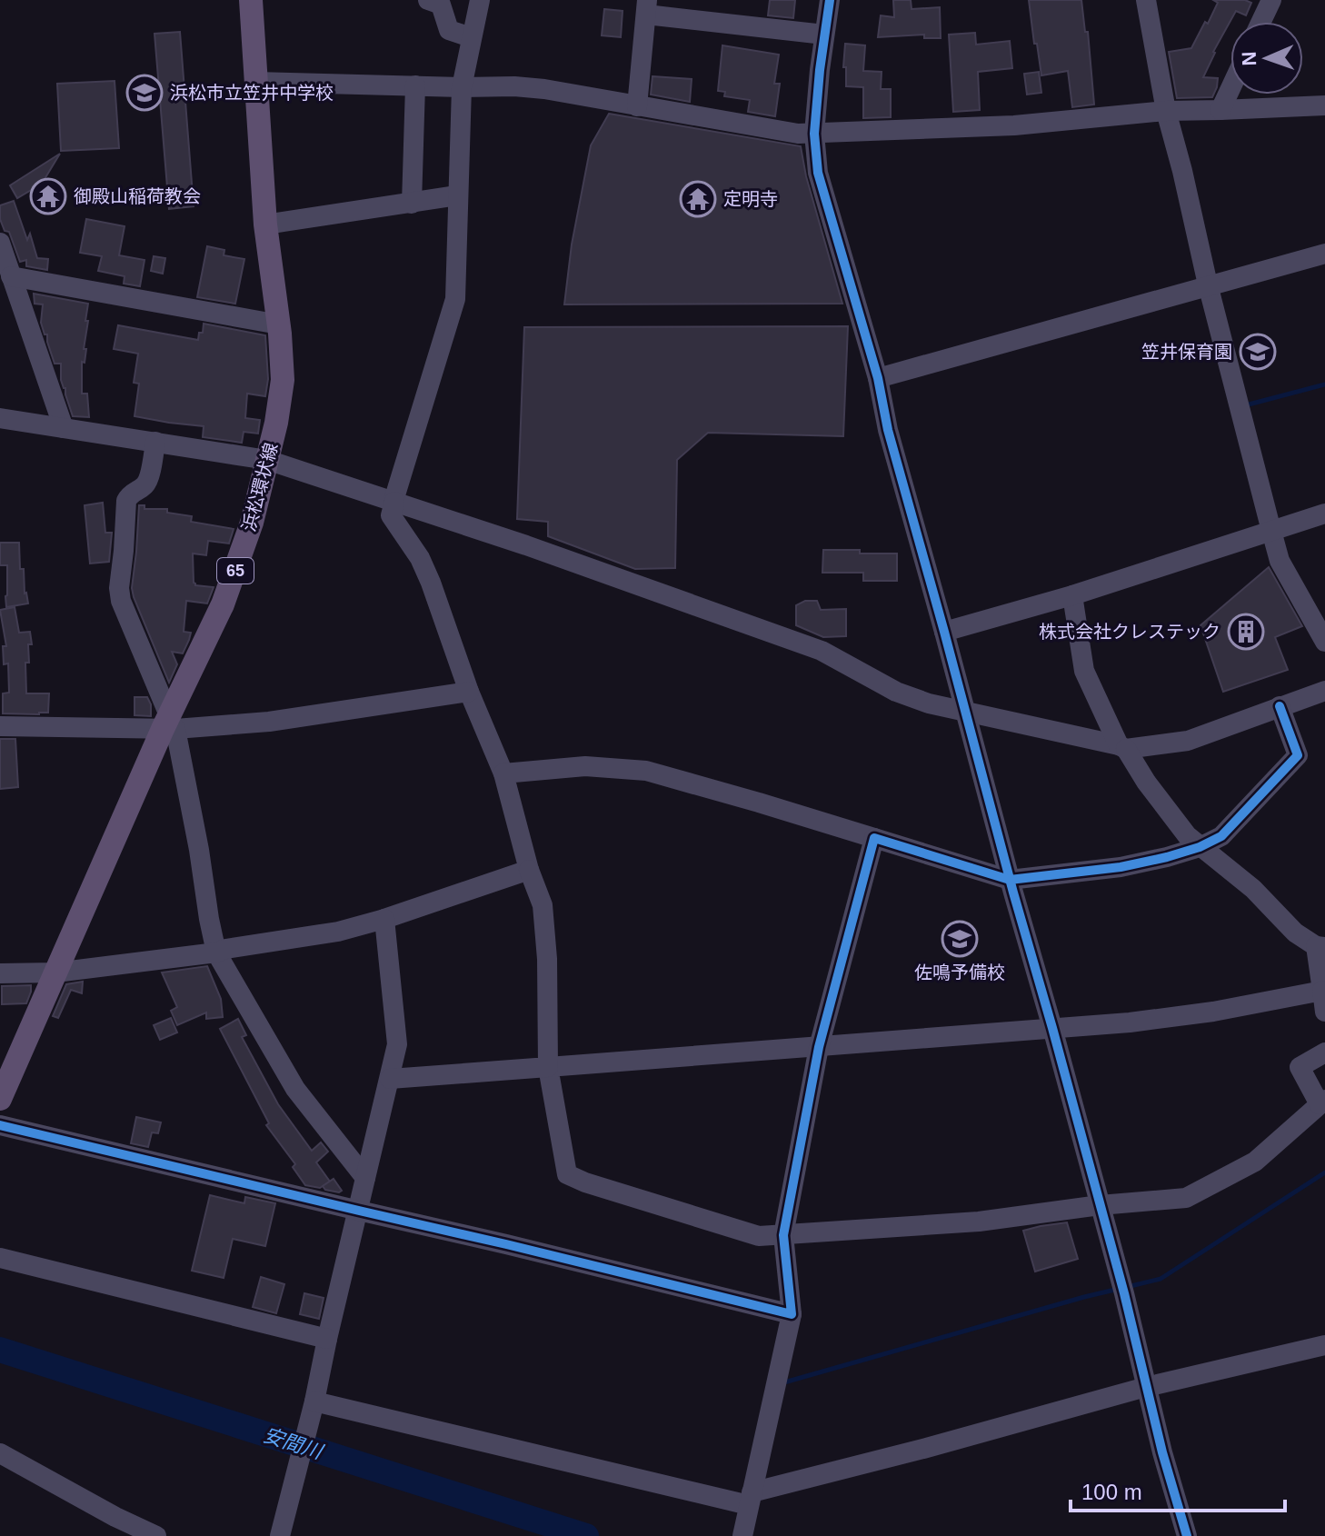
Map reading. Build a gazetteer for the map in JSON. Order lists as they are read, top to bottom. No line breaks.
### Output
{"streets":{"main road":["浜松環状線","65"]},"water":["安間川"],"places":{"school or university":["浜松市立笠井中学校","笠井保育園","佐鳴予備校"],"temple":["御殿山稲荷教会","定明寺"],"building":["株式会社クレステック"]},"scale_bar":"100 m","north":"left"}
